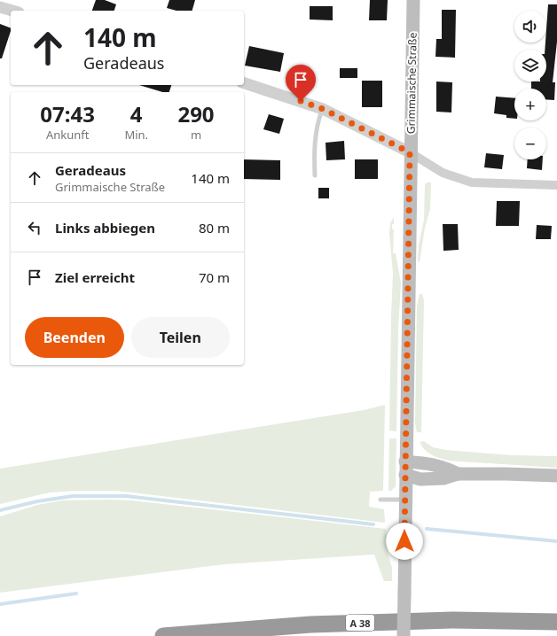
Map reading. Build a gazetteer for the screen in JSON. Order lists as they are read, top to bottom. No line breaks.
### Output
{"streets":{"highway":["A 38"],"main road":["Grimmaische Straße"]},"page":{"map_buttons":["+","−"],"turn":["140 m","Geradeaus"],"eta":["07:43","Ankunft","4","Min.","290","m"],"list":[{"name":"Geradeaus","note":"Grimmaische Straße","value":"140 m"},{"name":"Links abbiegen","value":"80 m"},{"name":"Ziel erreicht","value":"70 m"}],"buttons":["Beenden","Teilen"]}}
